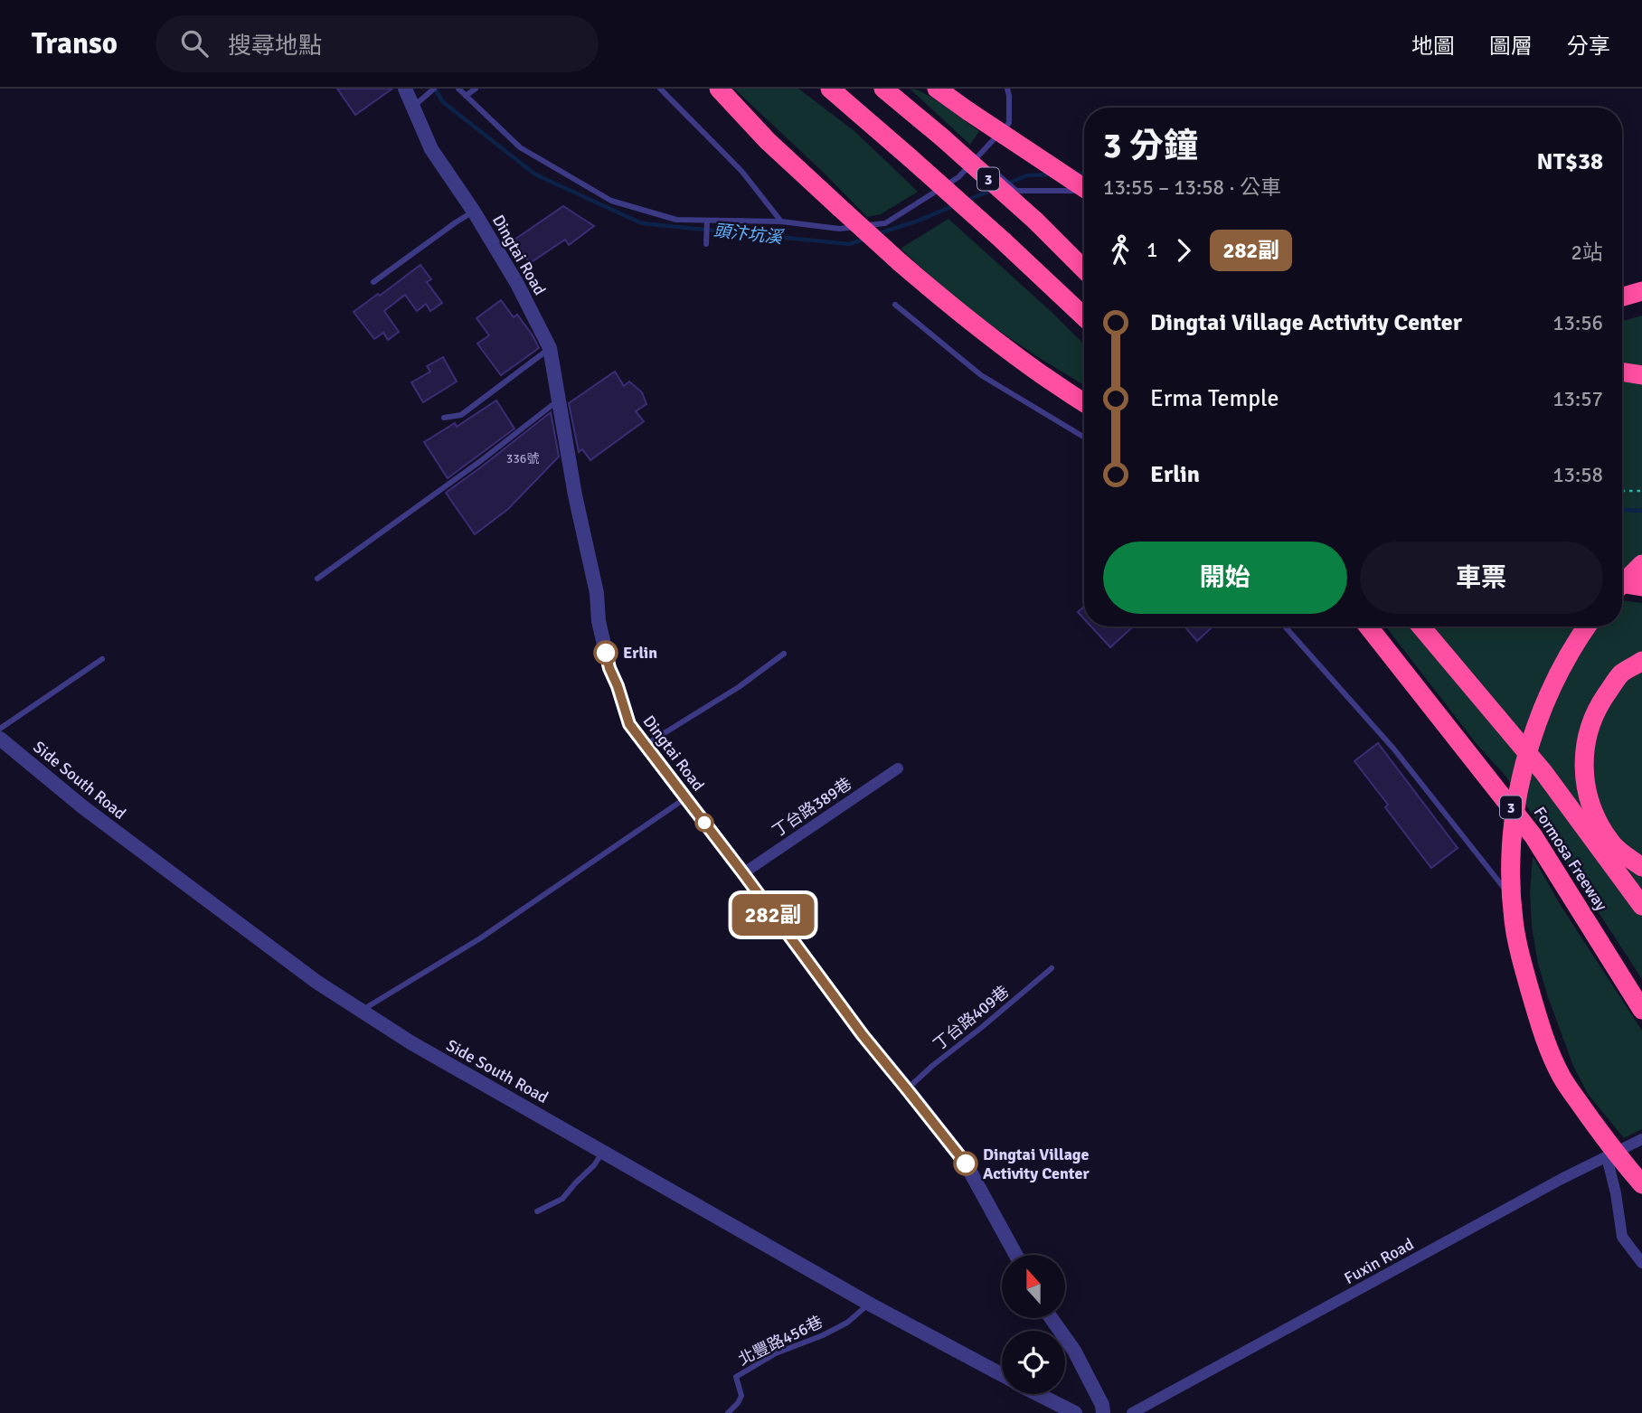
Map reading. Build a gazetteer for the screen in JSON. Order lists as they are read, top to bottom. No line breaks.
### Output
{"streets":{"highway":["3","Formosa Freeway"],"street":["Dingtai Road","Side South Road","丁台路389巷","Fuxin Road"],"lane":["丁台路409巷","北豐路456巷"]},"crossings":[["Dingtai Road","丁台路389巷"],["Dingtai Road","丁台路409巷"],["Side South Road","北豐路456巷"]],"water":["頭汴坑溪"],"places":["Erlin","Dingtai Village Activity Center"],"lines":["bus line 282副"],"house_numbers":["336號"],"north":"top","page":{"header":"Transo","search":"搜尋地點","nav":["地圖","圖層","分享"],"on_map":"282副","heading":["3 分鐘","13:55 – 13:58 · 公車","NT$38"],"legs":["1","282副","2站"],"list":[{"name":"Dingtai Village Activity Center","value":"13:56"},{"name":"Erma Temple","value":"13:57"},{"name":"Erlin","value":"13:58"}],"buttons":["開始","車票"]}}
